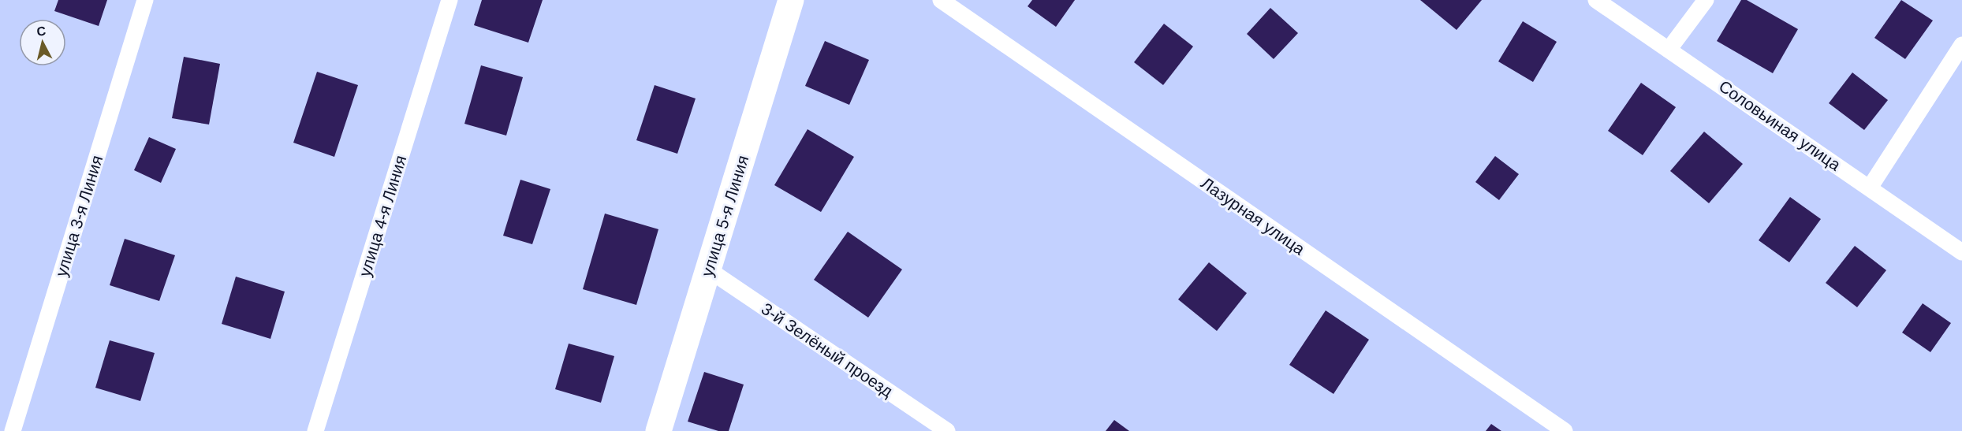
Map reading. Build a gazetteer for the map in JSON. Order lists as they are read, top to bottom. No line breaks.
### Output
{"streets":{"street":["улица 5-я Линия"],"lane":["Соловьиная улица","улица 3-я Линия","улица 4-я Линия","Лазурная улица","3-й Зелёный проезд"]},"crossings":[["улица 5-я Линия","3-й Зелёный проезд"]],"north":"top"}
